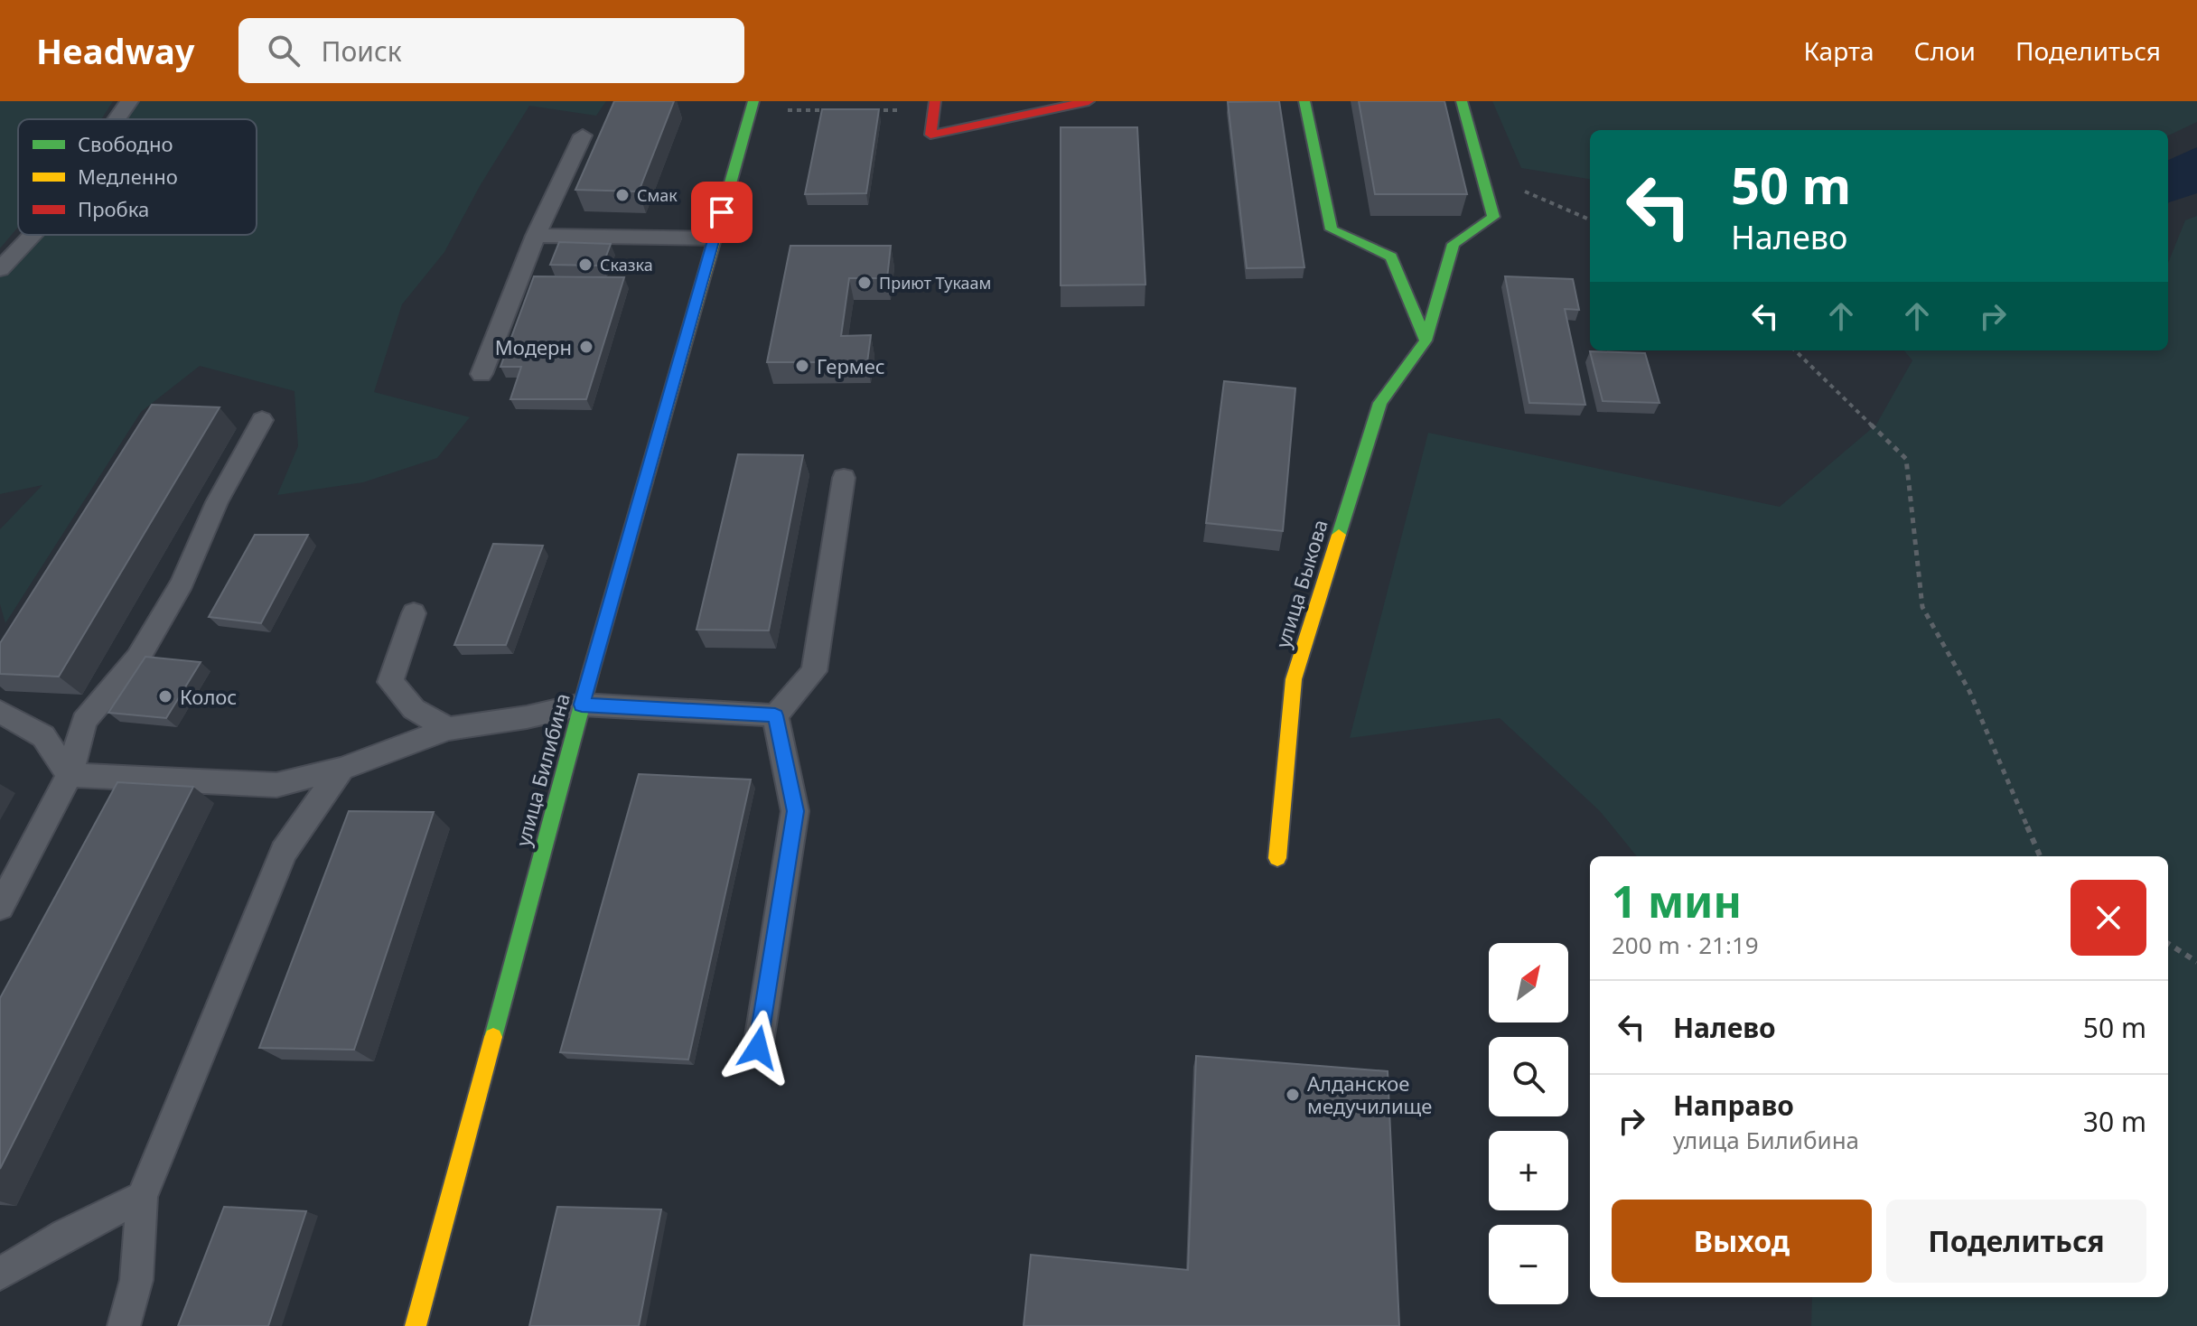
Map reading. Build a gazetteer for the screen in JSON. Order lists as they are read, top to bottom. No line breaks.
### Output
{"streets":{"street":["улица Быкова","улица Билибина"]},"places":["Смак","Сказка","Приют Тукаам","Модерн","Гермес","Колос","Алданское медучилище"],"legend":["Свободно","Медленно","Пробка"],"north":"top right","page":{"header":"Headway","search":"Поиск","nav":["Карта","Слои","Поделиться"],"turn":["50 m","Налево"],"heading":["1 мин","200 m · 21:19"],"map_buttons":["+","−"],"list":[{"name":"Налево","value":"50 m"},{"name":"Направо","note":"улица Билибина","value":"30 m"}],"buttons":["Выход","Поделиться"]}}
